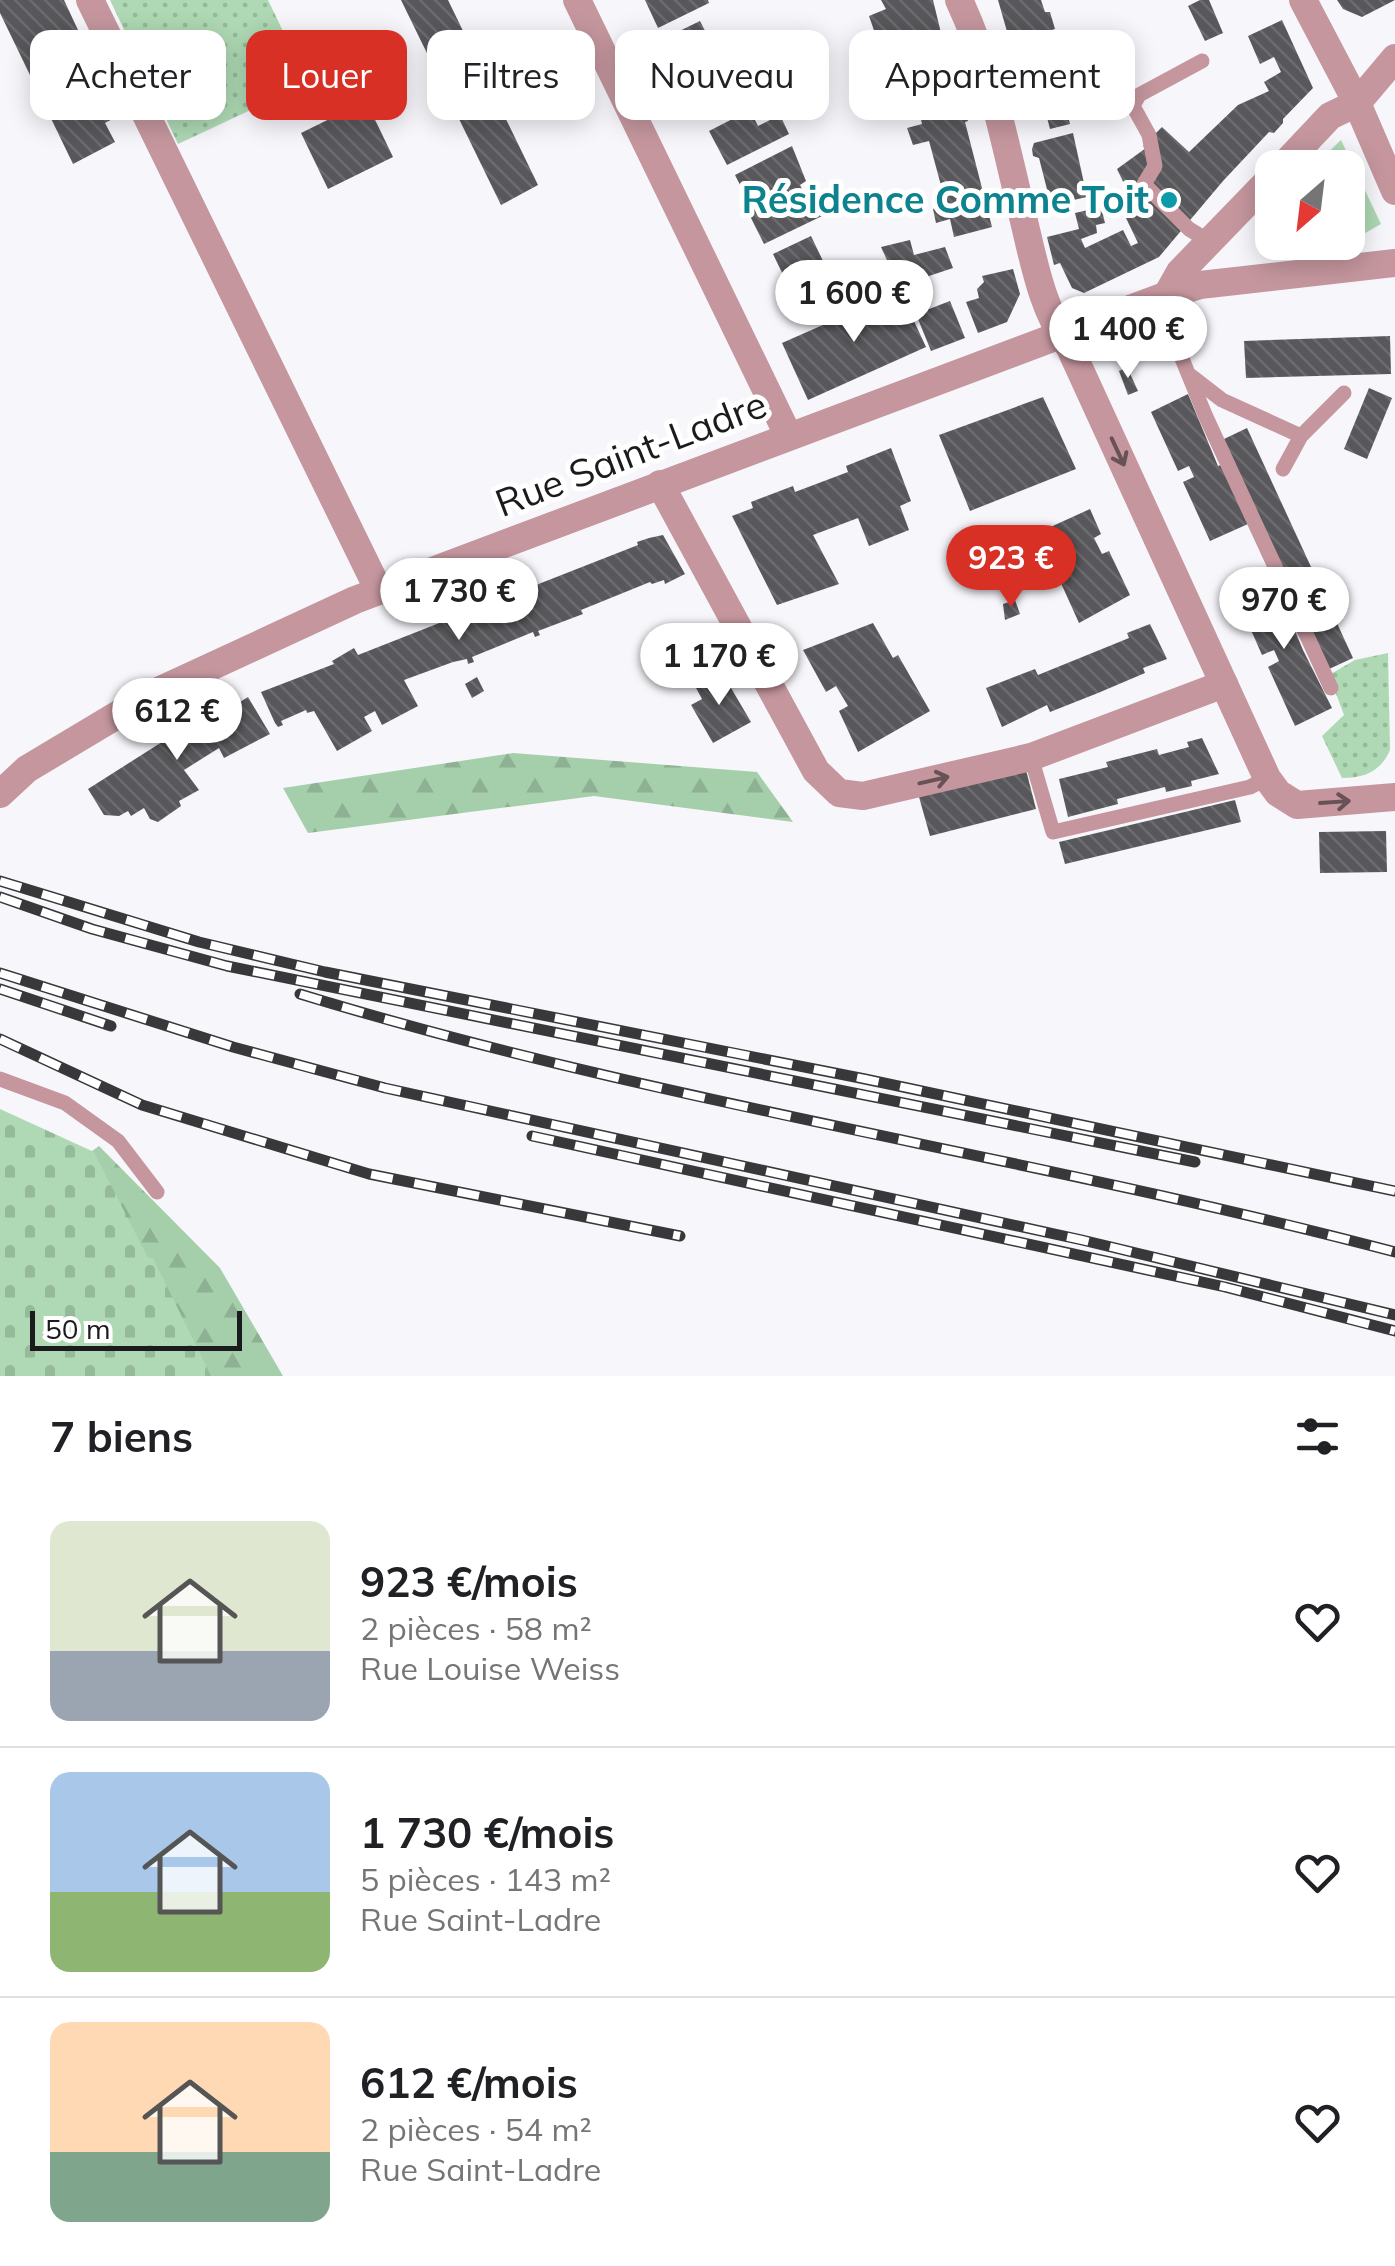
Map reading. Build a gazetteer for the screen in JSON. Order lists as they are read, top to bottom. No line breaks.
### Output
{"streets":{"street":["Rue Saint-Ladre"]},"places":["Résidence Comme Toit"],"scale_bar":"50 m","north":"bottom left","page":{"chip":["Acheter","Louer","Filtres","Nouveau","Appartement"],"price":["1 600 €","1 400 €","923 €","1 730 €","970 €","1 170 €","612 €"],"scale":"50 m","heading":"7 biens","list":[{"name":"923 €/mois","note":"2 pièces · 58 m² · Rue Louise Weiss"},{"name":"1 730 €/mois","note":"5 pièces · 143 m² · Rue Saint-Ladre"},{"name":"612 €/mois","note":"2 pièces · 54 m² · Rue Saint-Ladre"}]}}
